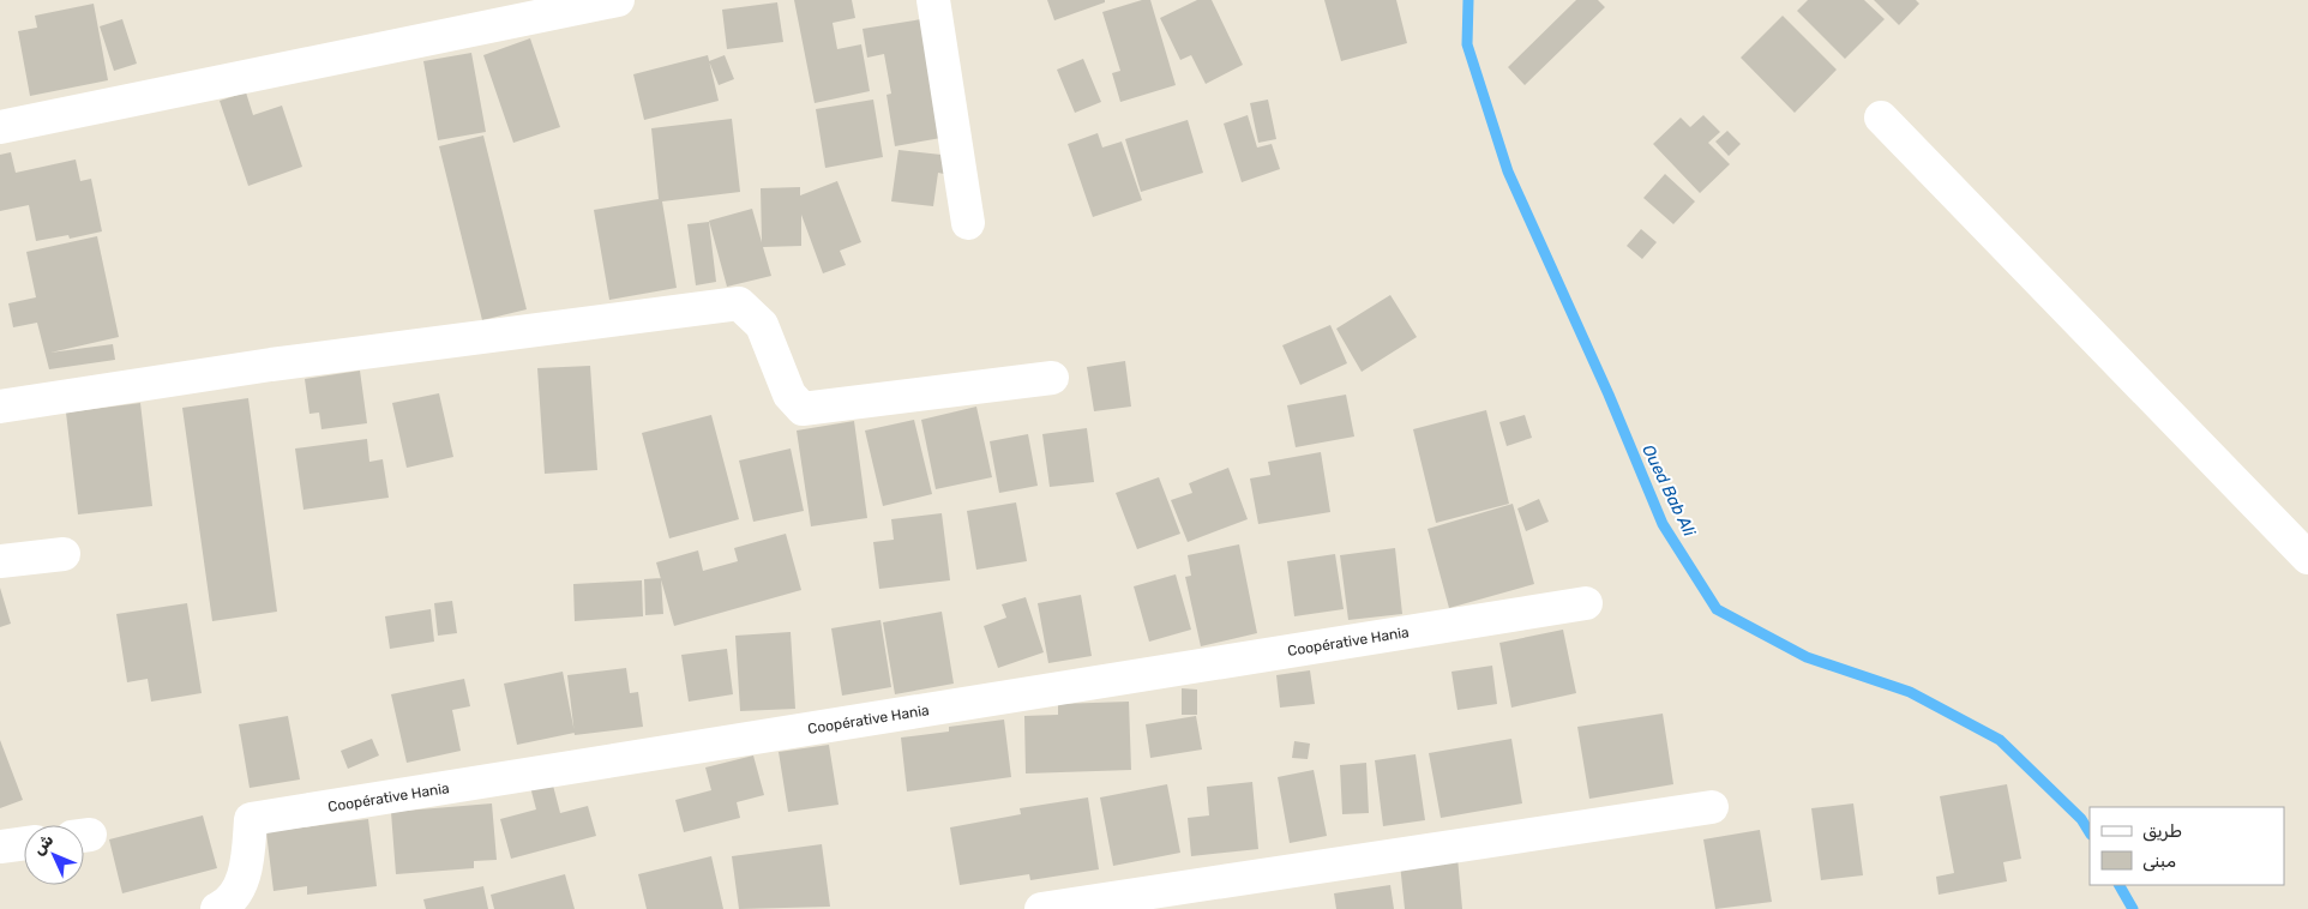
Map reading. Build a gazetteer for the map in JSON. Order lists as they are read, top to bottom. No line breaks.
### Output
{"streets":{"street":["Coopérative Hania"]},"water":["Oued Bab Ali"],"legend":["طريق","مبنى"],"north":"top left"}
